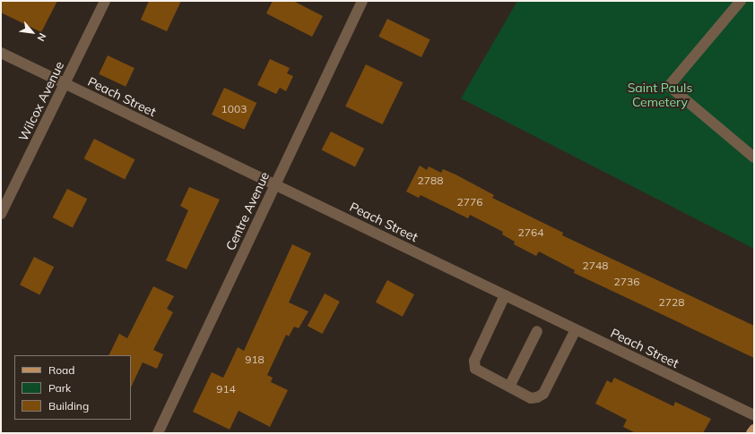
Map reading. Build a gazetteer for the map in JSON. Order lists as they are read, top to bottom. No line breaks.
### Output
{"streets":{"street":["Peach Street","Wilcox Avenue","Centre Avenue"]},"crossings":[["Peach Street","Wilcox Avenue"],["Peach Street","Centre Avenue"]],"parks":["Saint Pauls Cemetery"],"house_numbers":["1003","2788","2776","2764","2748","2736","2728","918","914"],"legend":["Road","Park","Building"],"north":"bottom right"}
